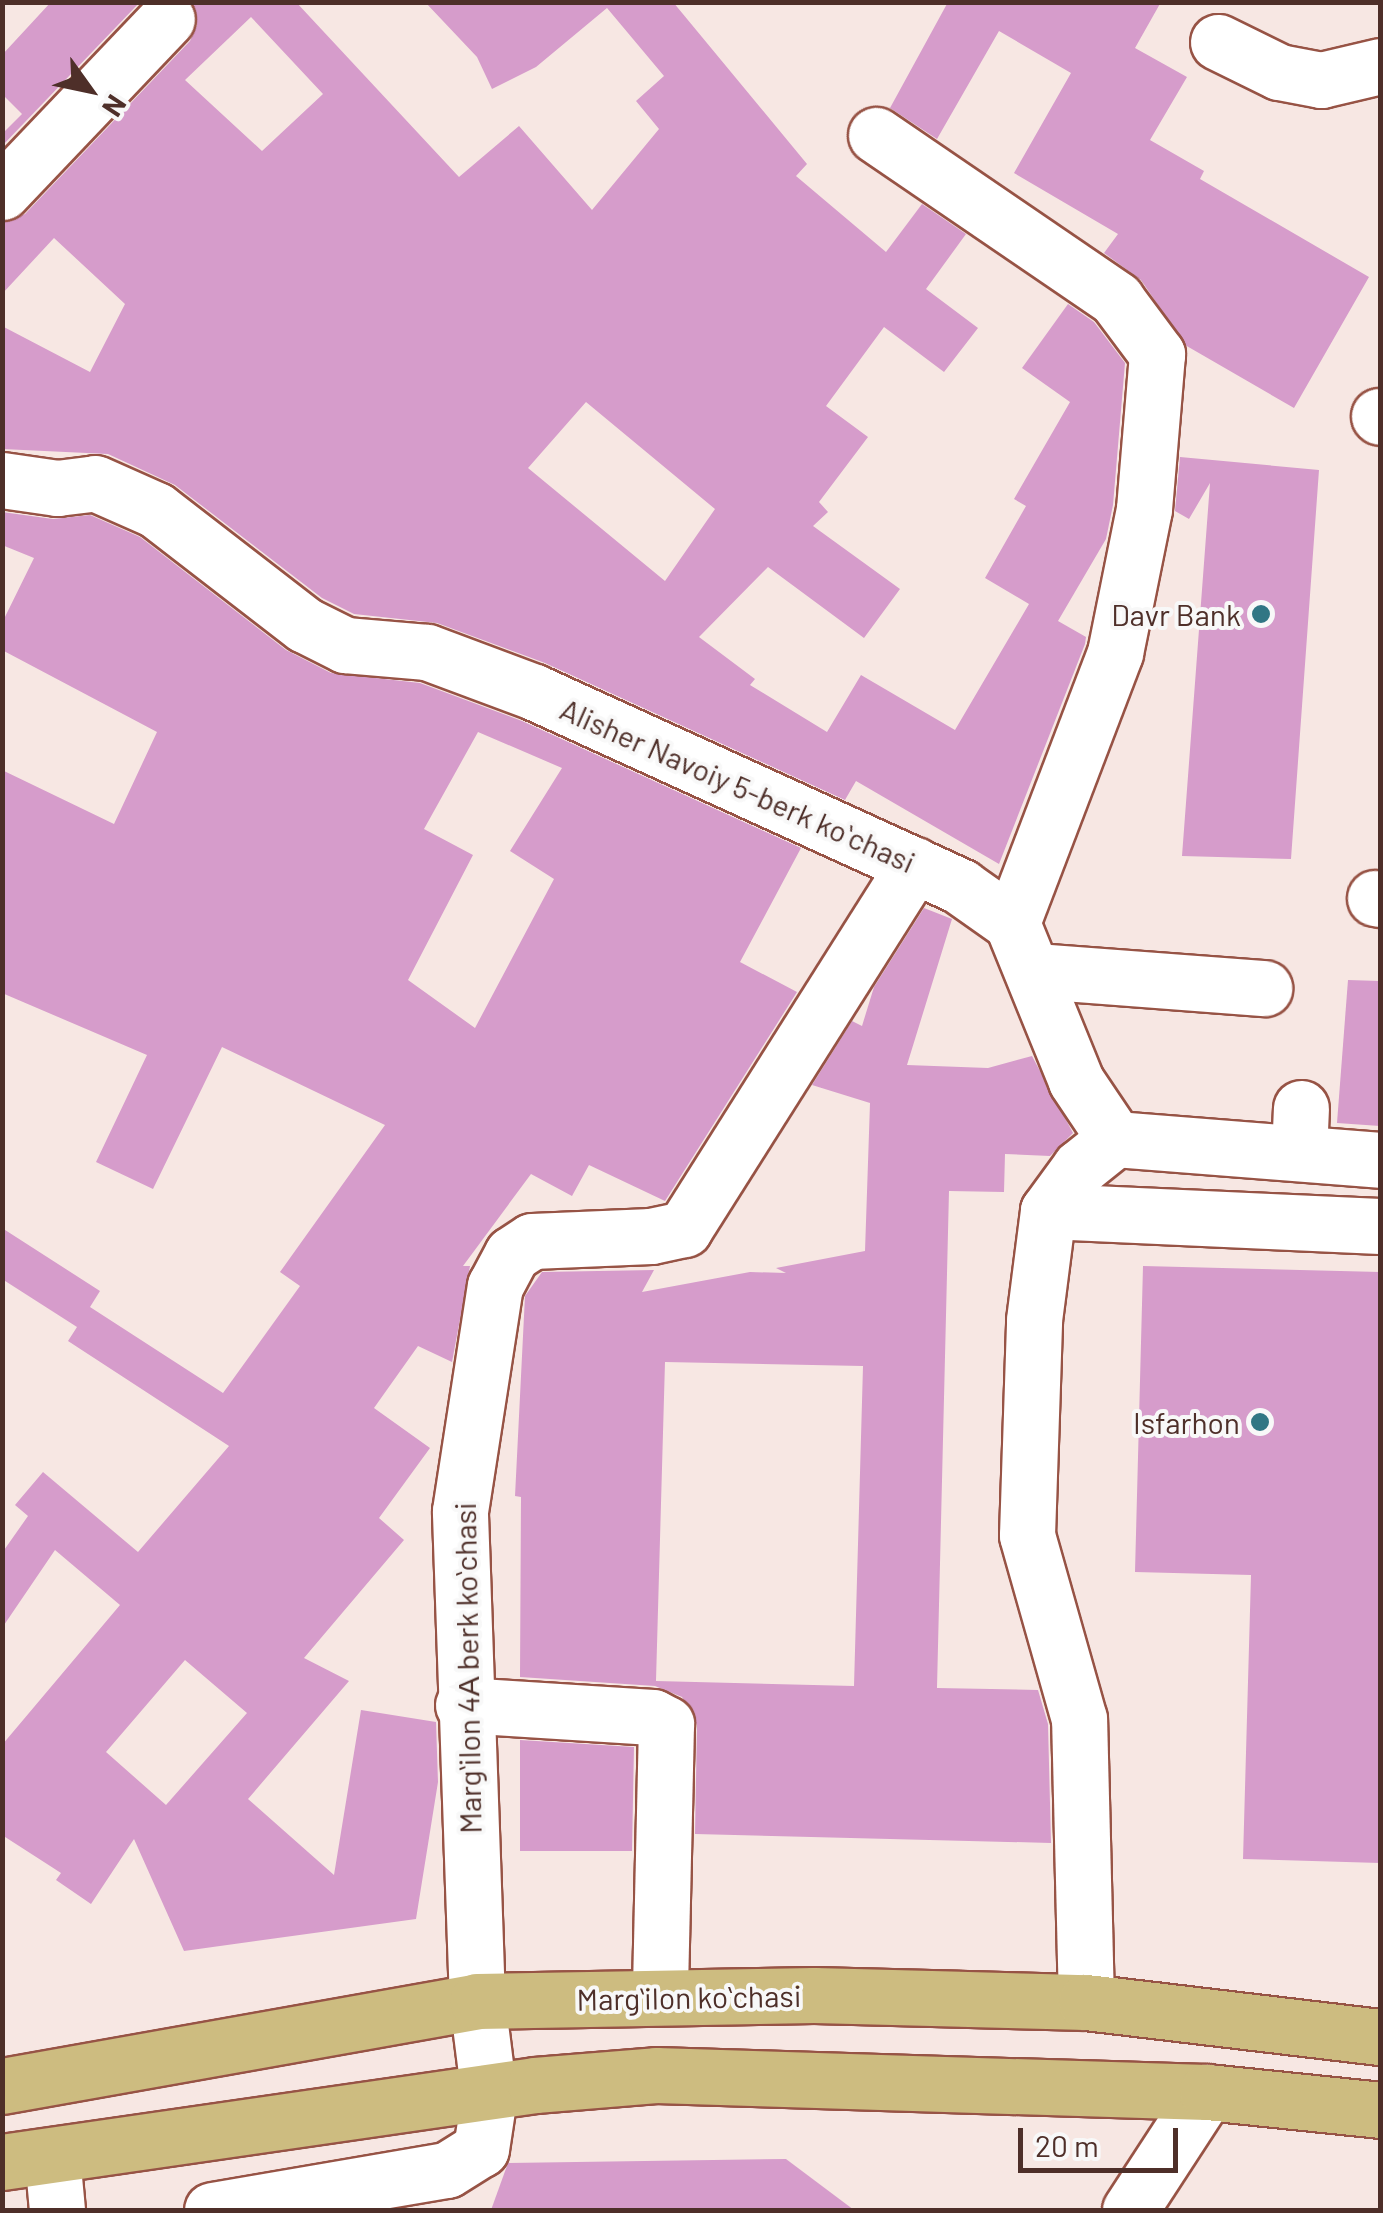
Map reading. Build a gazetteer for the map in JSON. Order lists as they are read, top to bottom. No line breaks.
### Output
{"streets":{"main road":["Margʻilon koʻchasi"],"street":["Alisher Navoiy 5-berk koʻchasi","Margʻilon 4А berk koʻchasi"]},"crossings":[["Alisher Navoiy 5-berk koʻchasi","Margʻilon 4А berk koʻchasi"],["Margʻilon 4А berk koʻchasi","Margʻilon koʻchasi"]],"places":["Davr Bank","Isfarhon"],"scale_bar":"20 m","north":"bottom right"}
